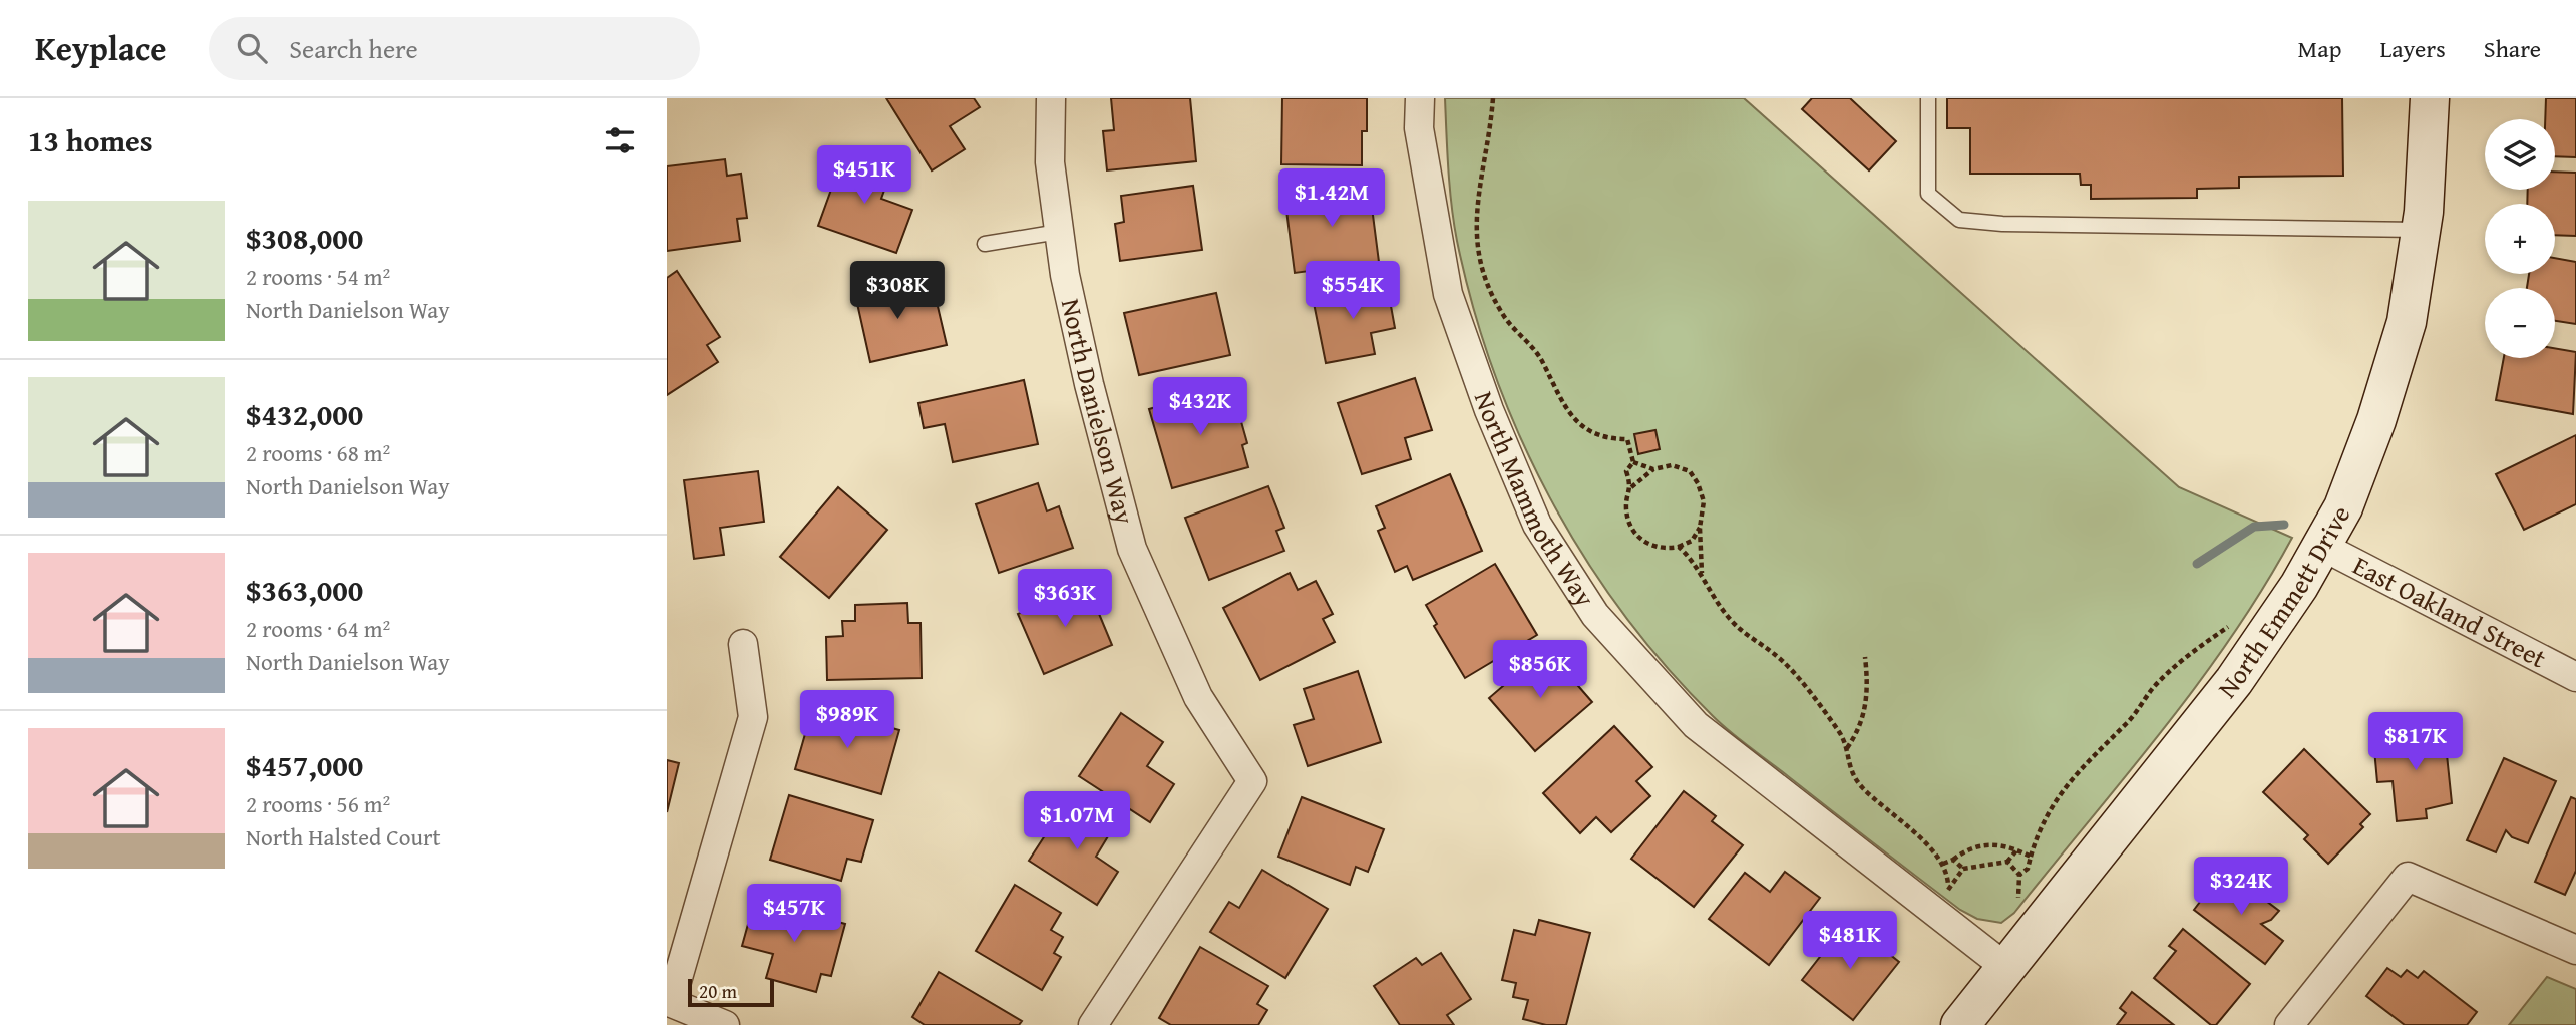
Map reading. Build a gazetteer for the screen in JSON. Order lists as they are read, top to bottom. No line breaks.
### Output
{"streets":{"street":["North Danielson Way","North Mammoth Way","North Emmett Drive","East Oakland Street"]},"crossings":[["North Mammoth Way","North Emmett Drive"],["North Emmett Drive","East Oakland Street"]],"scale_bar":"20 m","page":{"header":"Keyplace","search":"Search here","nav":["Map","Layers","Share"],"heading":"13 homes","map_buttons":["+","−"],"price":["$451K","$1.42M","$308K","$554K","$432K","$363K","$856K","$989K","$817K","$1.07M","$324K","$457K","$481K"],"list":[{"name":"$308,000","note":"2 rooms · 54 m² · North Danielson Way"},{"name":"$432,000","note":"2 rooms · 68 m² · North Danielson Way"},{"name":"$363,000","note":"2 rooms · 64 m² · North Danielson Way"},{"name":"$457,000","note":"2 rooms · 56 m² · North Halsted Court"}],"scale":"20 m"}}
